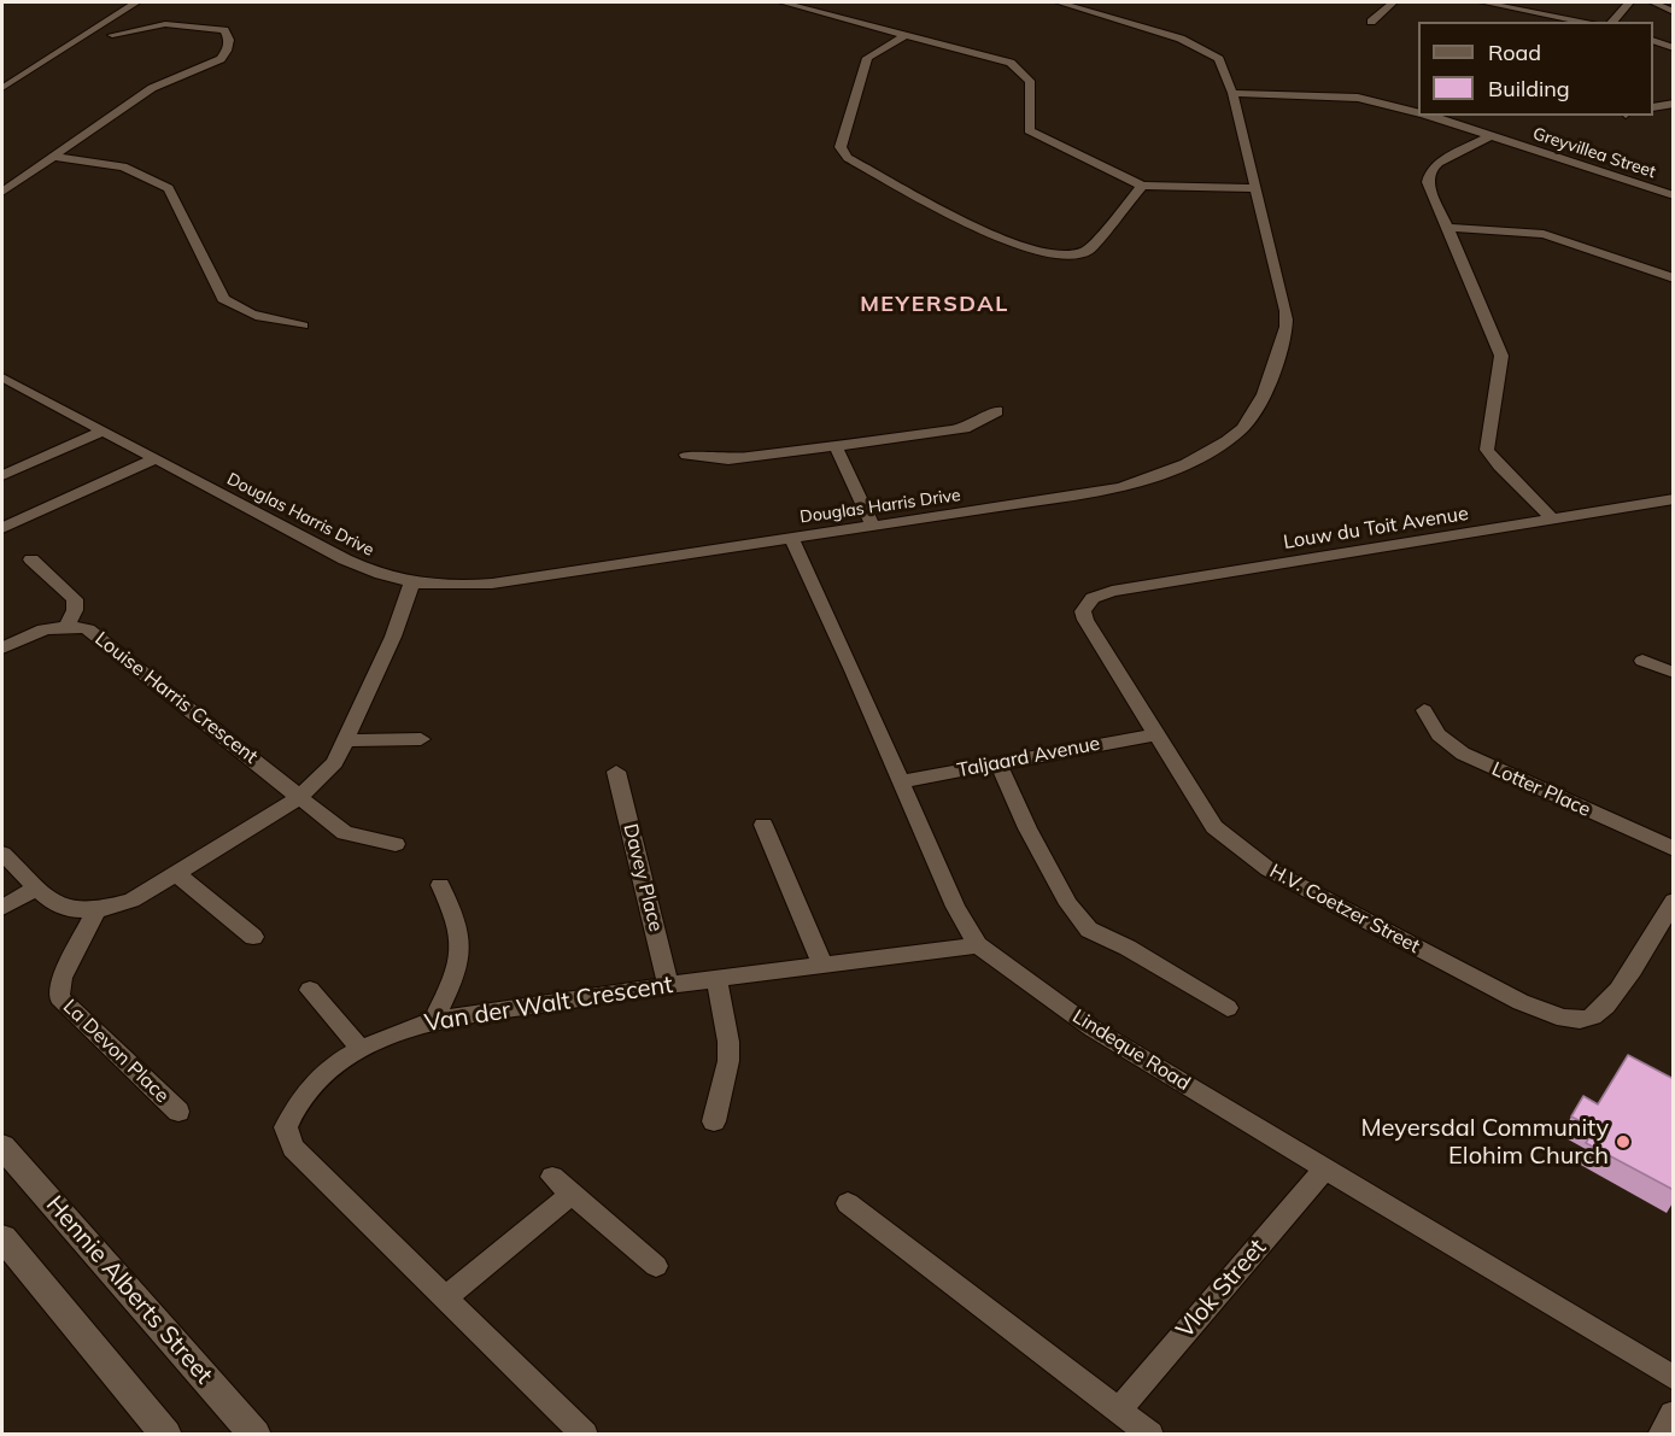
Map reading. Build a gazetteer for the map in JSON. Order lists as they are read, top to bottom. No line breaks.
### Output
{"streets":{"street":["Greyvillea Street","Douglas Harris Drive","Louw du Toit Avenue","Louise Harris Crescent","Taljaard Avenue","Lotter Place","Davey Place","H.V. Coetzer Street","Van der Walt Crescent","Lindeque Road","La Devon Place","Vlok Street","Hennie Alberts Street"]},"crossings":[["Greyvillea Street","Douglas Harris Drive"],["Douglas Harris Drive","Lindeque Road"],["Louw du Toit Avenue","H.V. Coetzer Street"],["Taljaard Avenue","H.V. Coetzer Street"],["Taljaard Avenue","Lindeque Road"],["Davey Place","Van der Walt Crescent"],["Van der Walt Crescent","Lindeque Road"],["Lindeque Road","Vlok Street"]],"districts":["MEYERSDAL"],"places":["Meyersdal Community Elohim Church"],"legend":["Road","Building"]}
